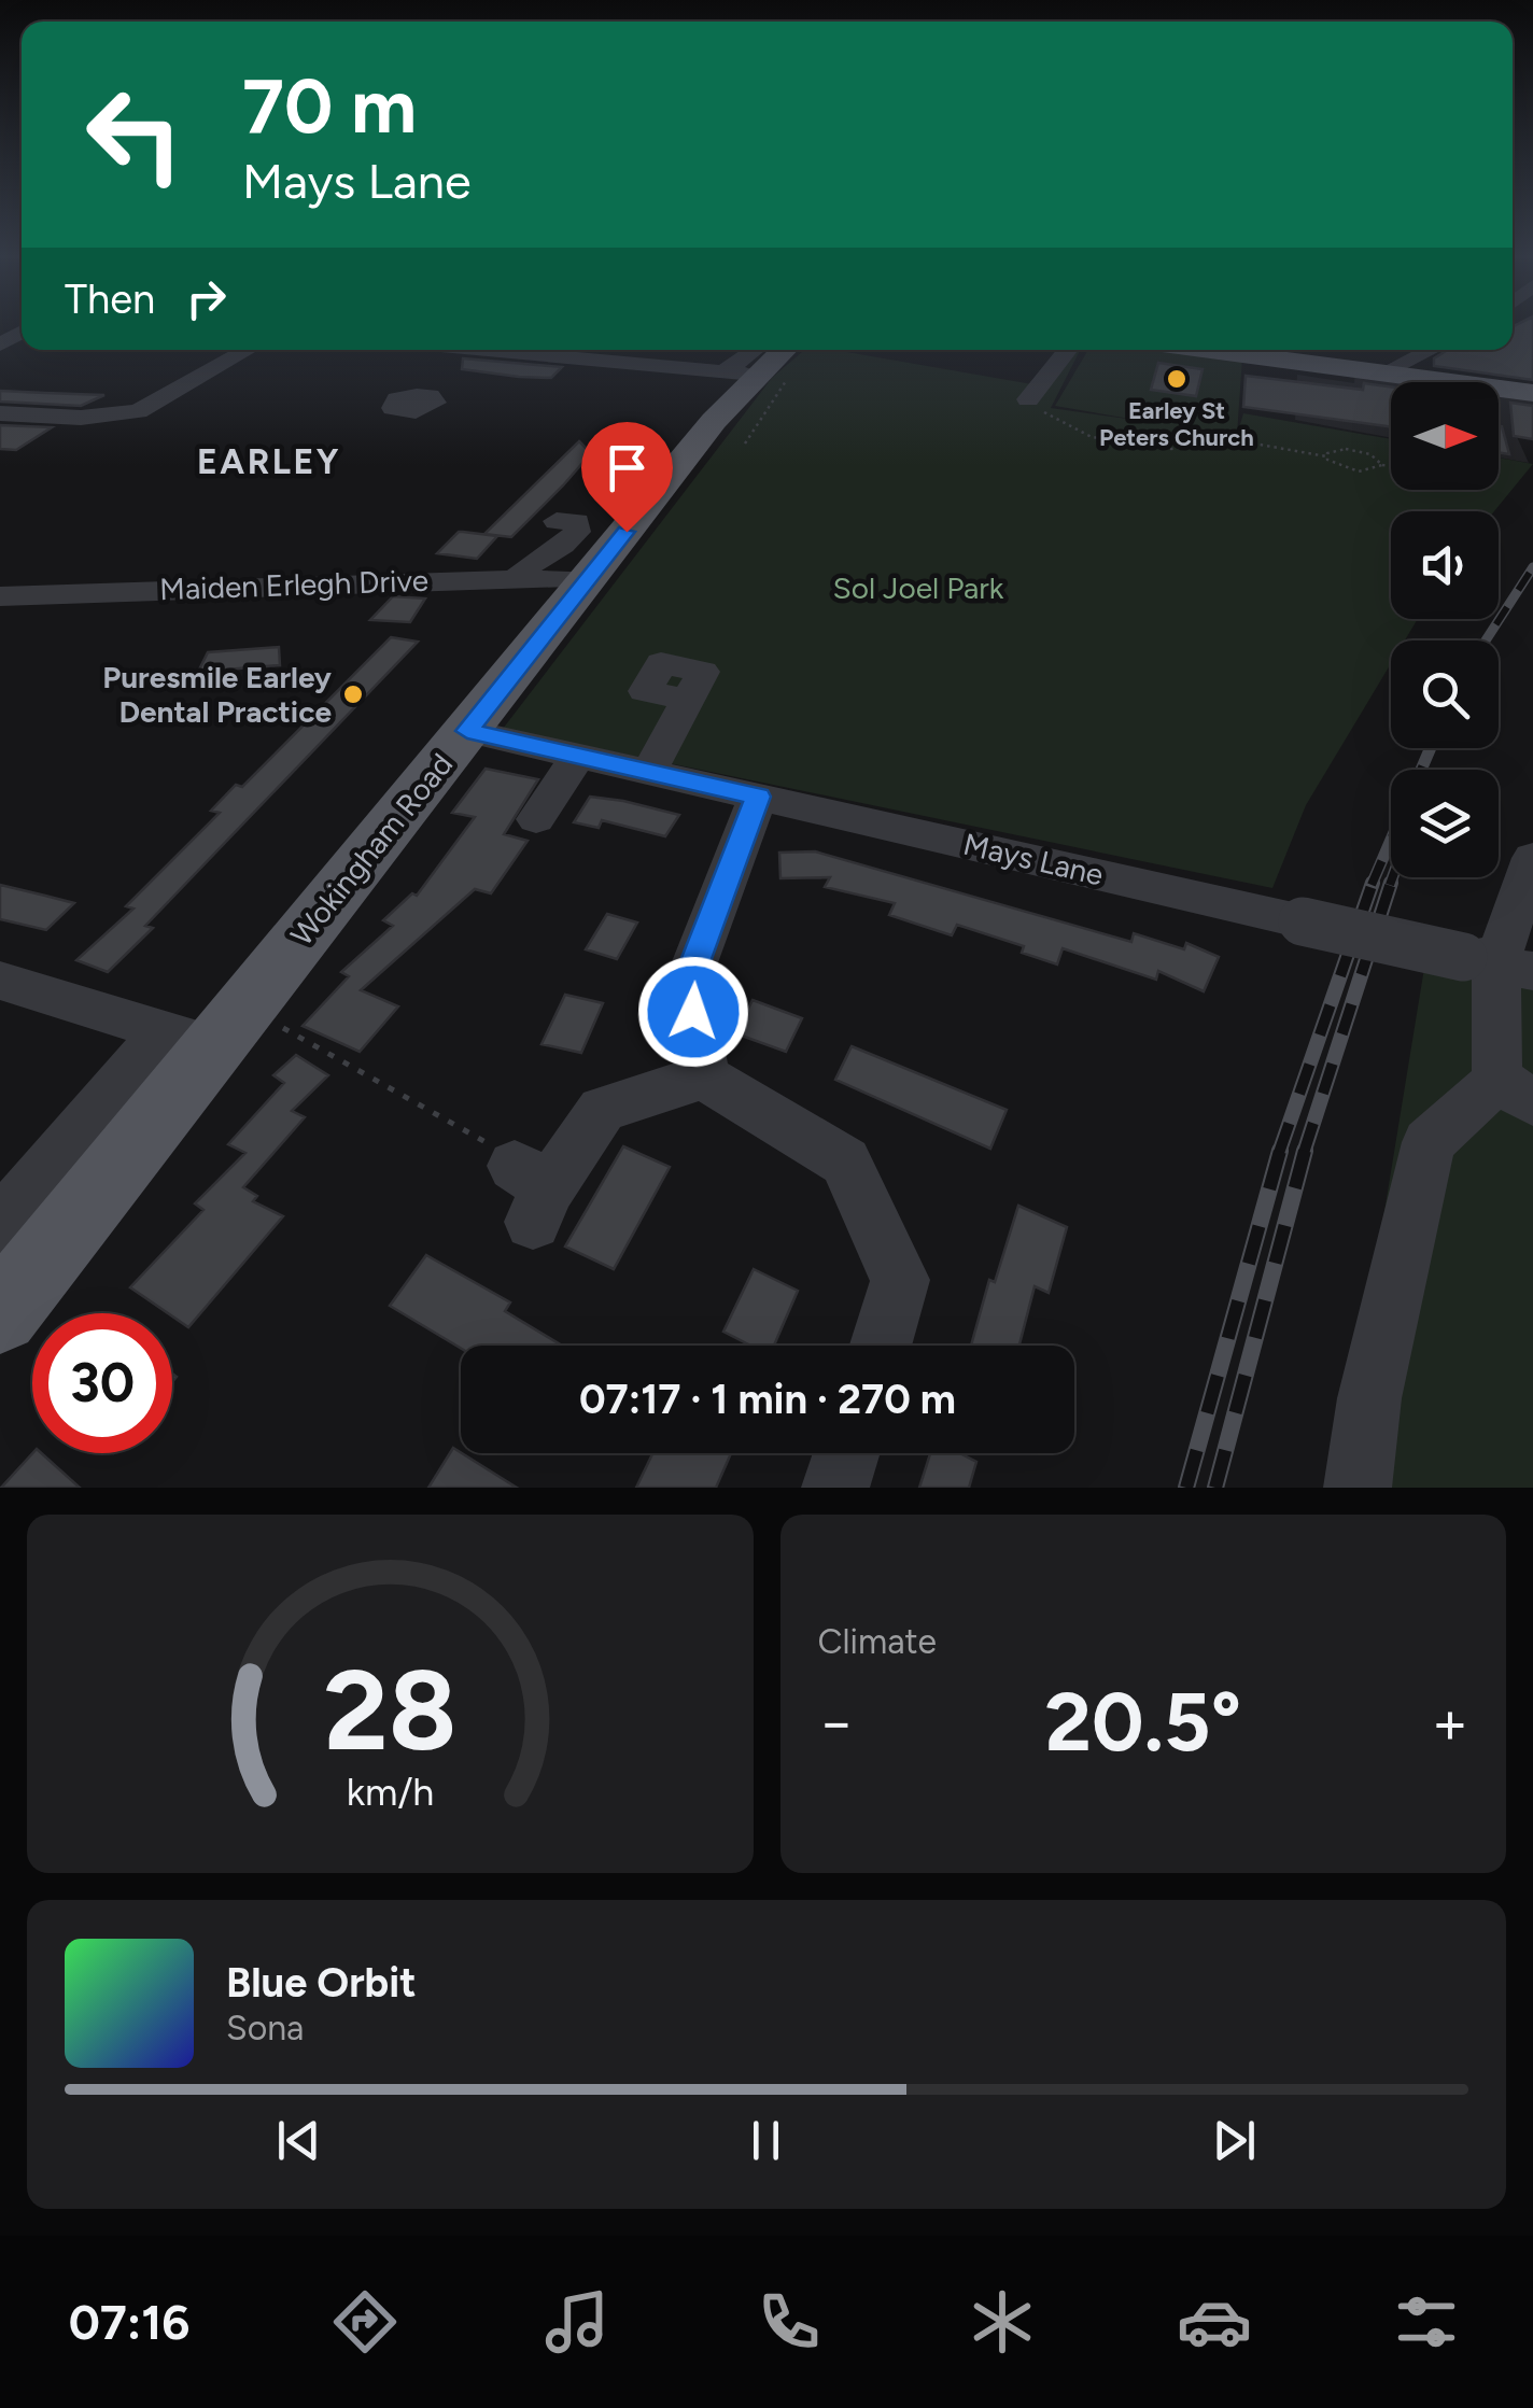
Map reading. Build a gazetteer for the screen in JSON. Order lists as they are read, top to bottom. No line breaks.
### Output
{"streets":{"main road":["Wokingham Road"],"street":["Maiden Erlegh Drive","Mays Lane"]},"crossings":[["Maiden Erlegh Drive","Wokingham Road"],["Wokingham Road","Mays Lane"]],"districts":["EARLEY"],"parks":["Sol Joel Park"],"places":["Earley St Peters Church","Puresmile Earley Dental Practice"],"north":"right","page":{"turn":["70 m","Mays Lane"],"then":"Then","limit":"30","trip":"07:17 · 1 min · 270 m","tile":"Climate","heat":["−","20.5°","+"],"song":["Blue Orbit","Sona"],"tabs":"07:16","gauge":["28","km/h"]}}
